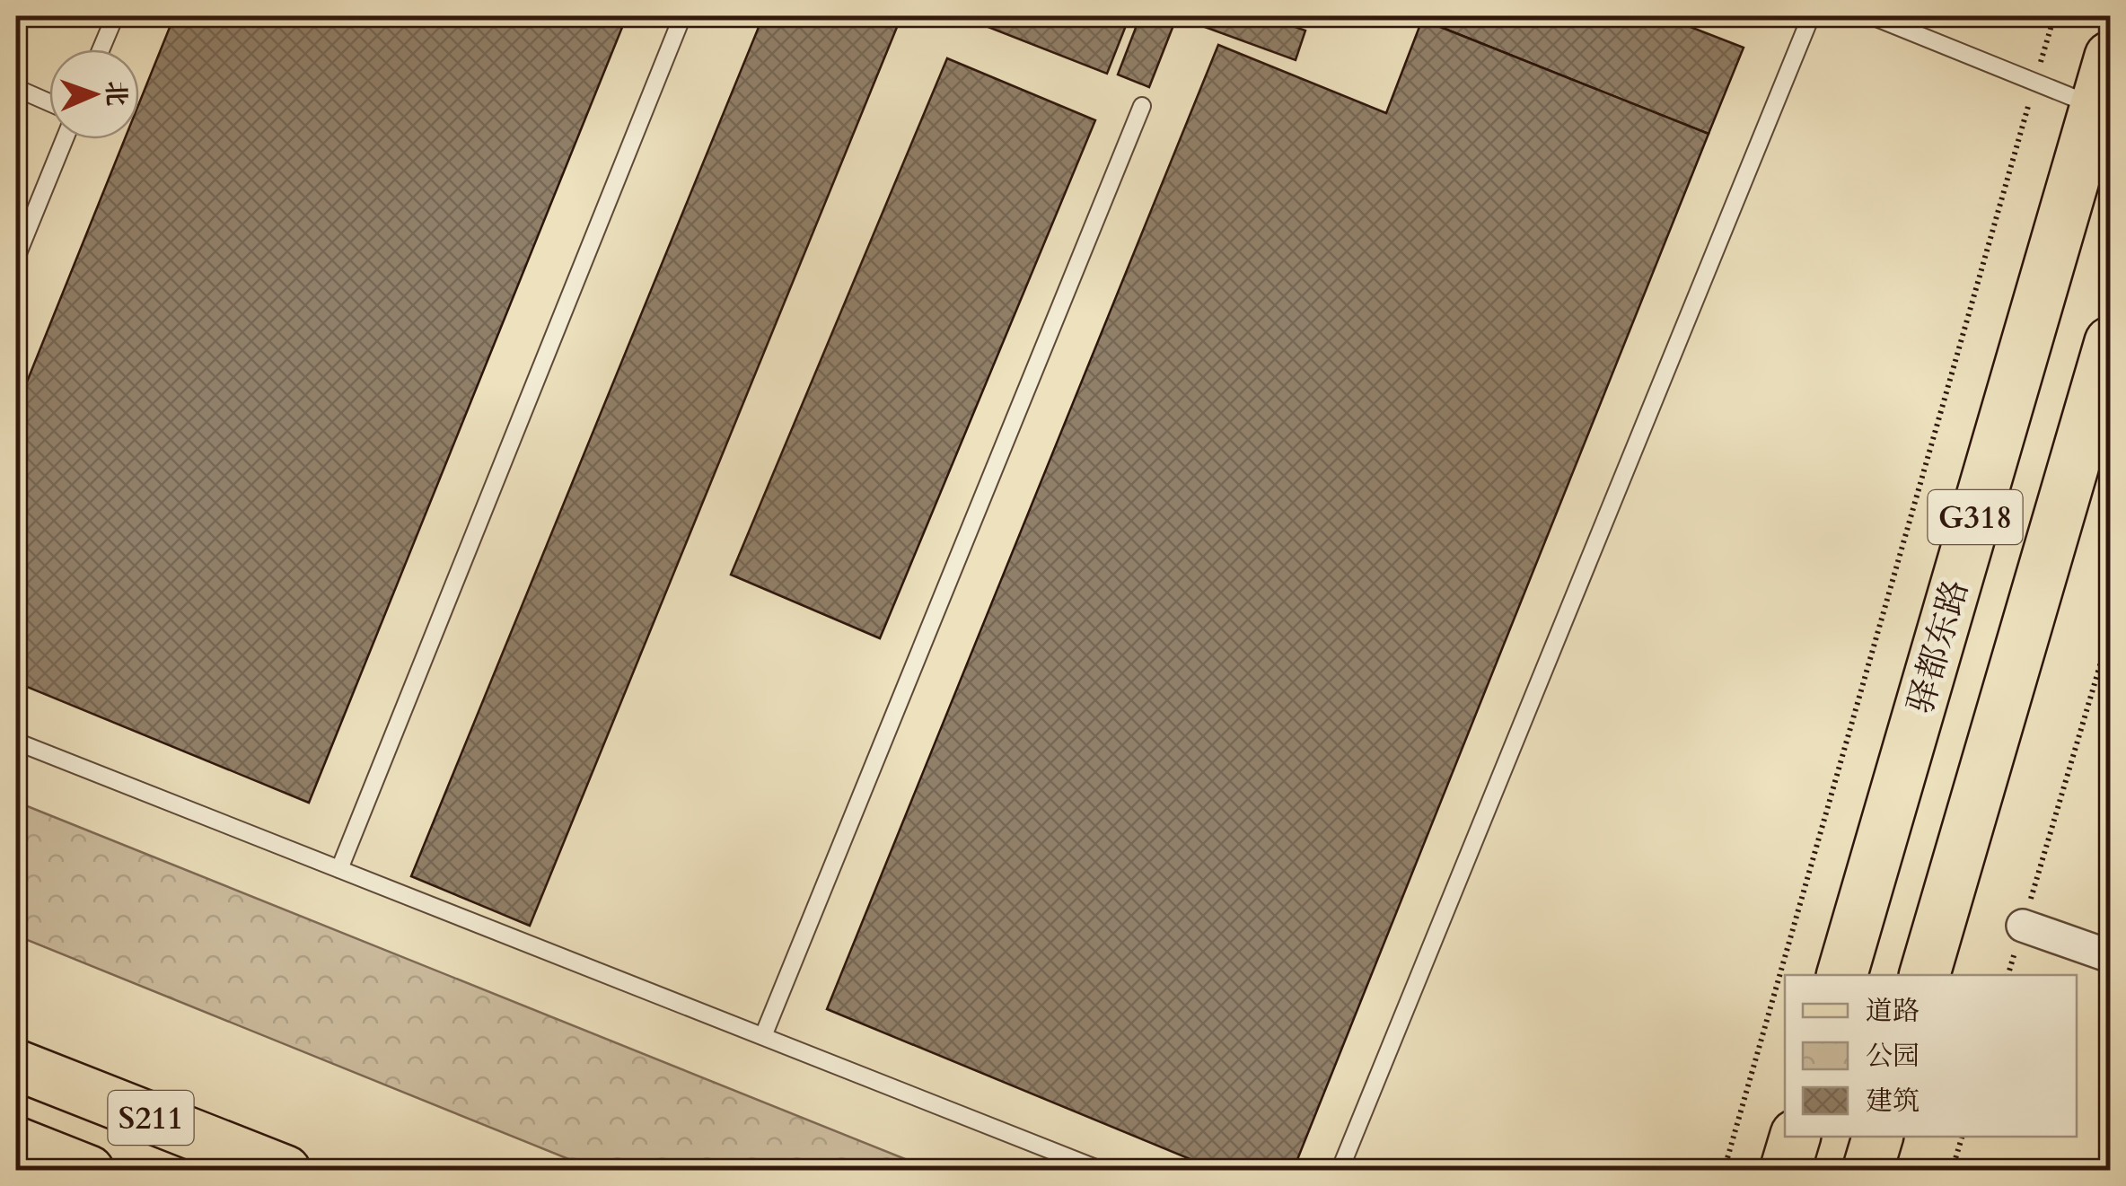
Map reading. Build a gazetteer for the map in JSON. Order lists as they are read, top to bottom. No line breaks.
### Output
{"streets":{"main road":["G318","驿都东路","S211"]},"legend":["道路","公园","建筑"],"north":"right"}
